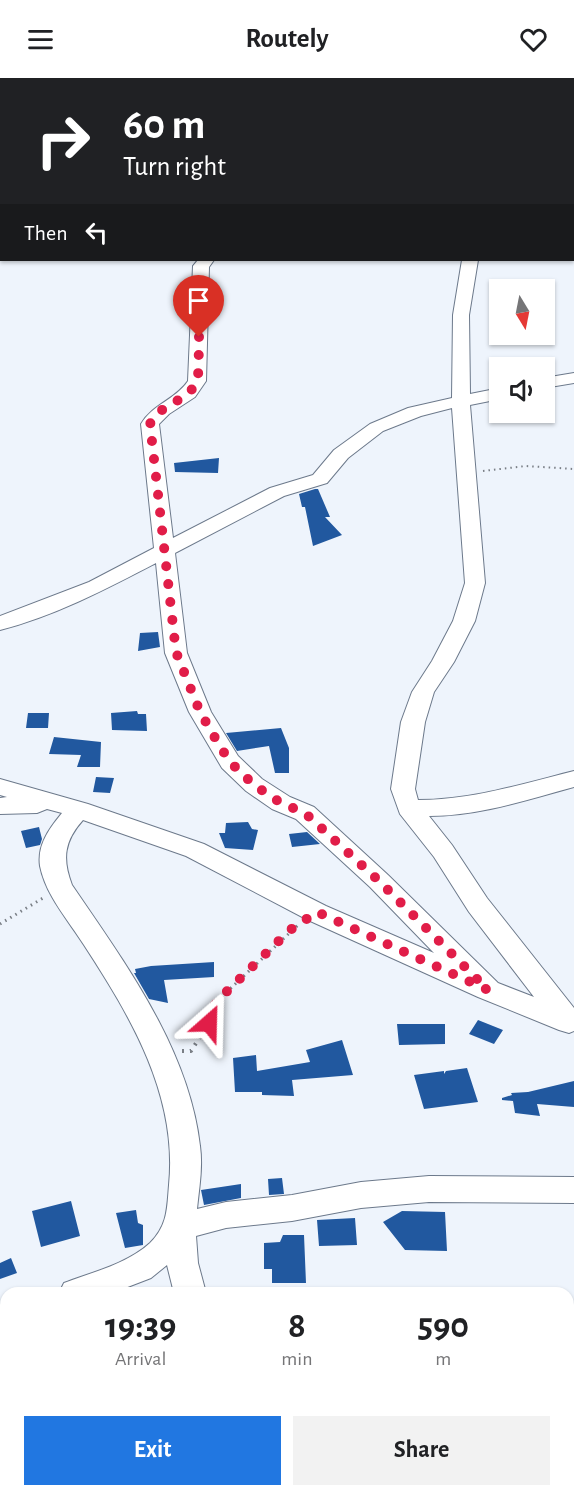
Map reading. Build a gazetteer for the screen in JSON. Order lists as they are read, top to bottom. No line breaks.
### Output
{"north":"bottom","page":{"header":"Routely","turn":["60 m","Turn right"],"then":"Then","eta":["19:39","Arrival","8","min","590","m"],"buttons":["Exit","Share"]}}
